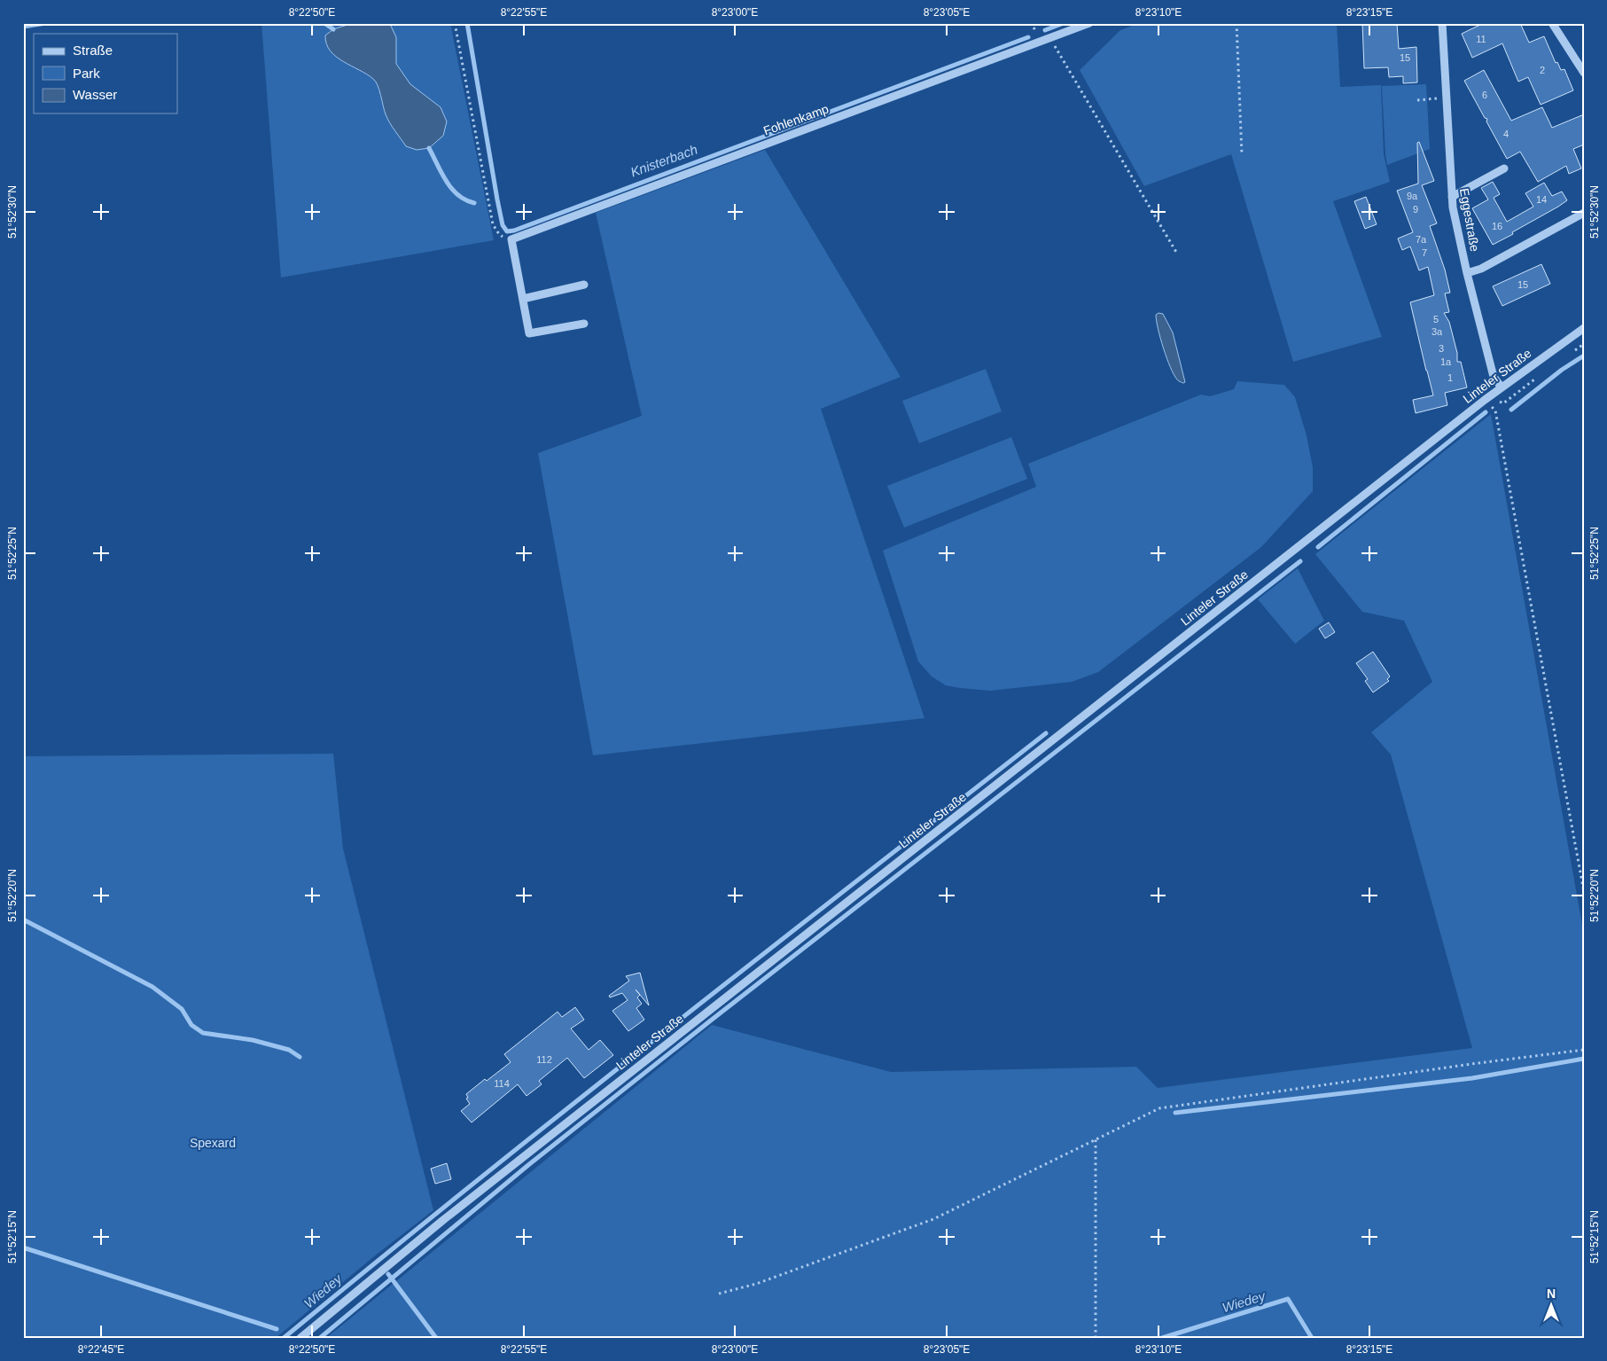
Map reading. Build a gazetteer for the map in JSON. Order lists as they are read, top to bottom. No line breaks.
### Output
{"streets":{"street":["Fohlenkamp","Eggestraße","Linteler Straße"]},"crossings":[["Eggestraße","Linteler Straße"]],"water":["Knisterbach","Wiedey"],"parks":["Spexard"],"house_numbers":["11","15","2","6","4","9a","14","9","16","7a","7","15","5","3a","3","1a","1","112","114"],"legend":["Straße","Park","Wasser"],"north":"top","coordinates":["8°22'50\"E","8°22'55\"E","8°23'00\"E","8°23'05\"E","8°23'10\"E","8°23'15\"E","51°52'30\"N","51°52'25\"N","51°52'20\"N","51°52'15\"N","8°22'45\"E"]}
